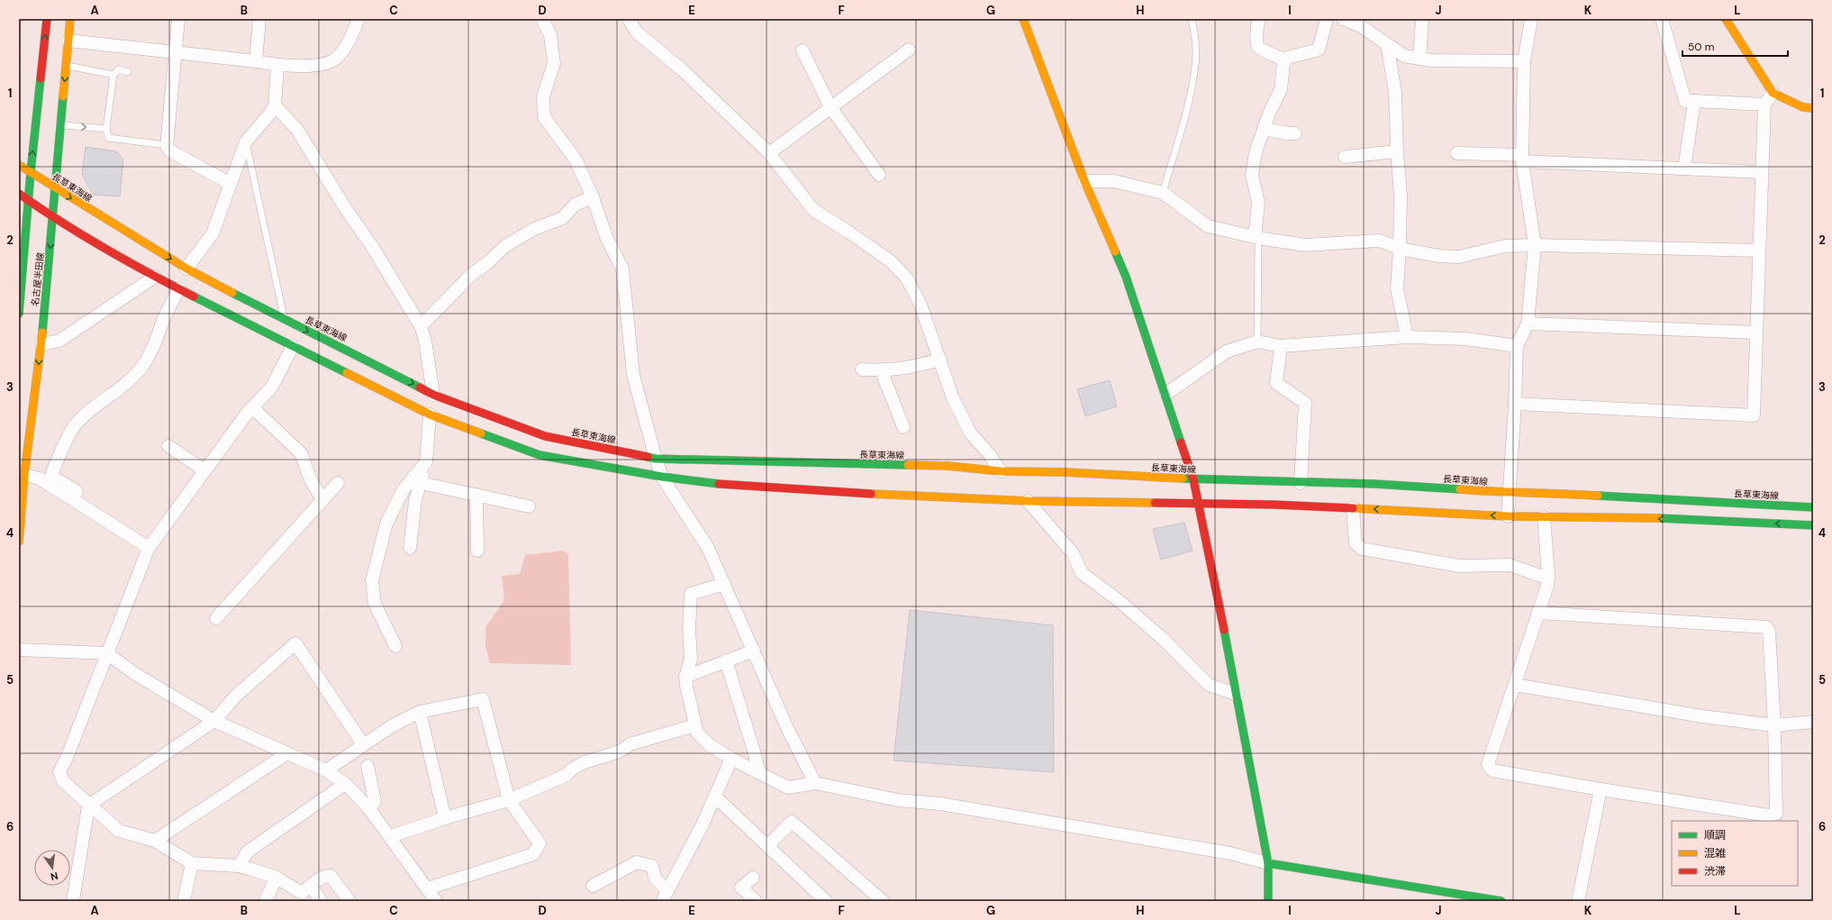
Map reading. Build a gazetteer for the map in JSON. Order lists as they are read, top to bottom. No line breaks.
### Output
{"streets":{"main road":["長草東海線","名古屋半田線"]},"crossings":[["長草東海線","名古屋半田線"]],"legend":["順調","混雑","渋滞"],"scale_bar":"50 m","north":"bottom","grid":{"columns":["A","B","C","D","E","F","G","H","I","J","K","L"],"rows":["1","2","3","4","5","6"]}}
